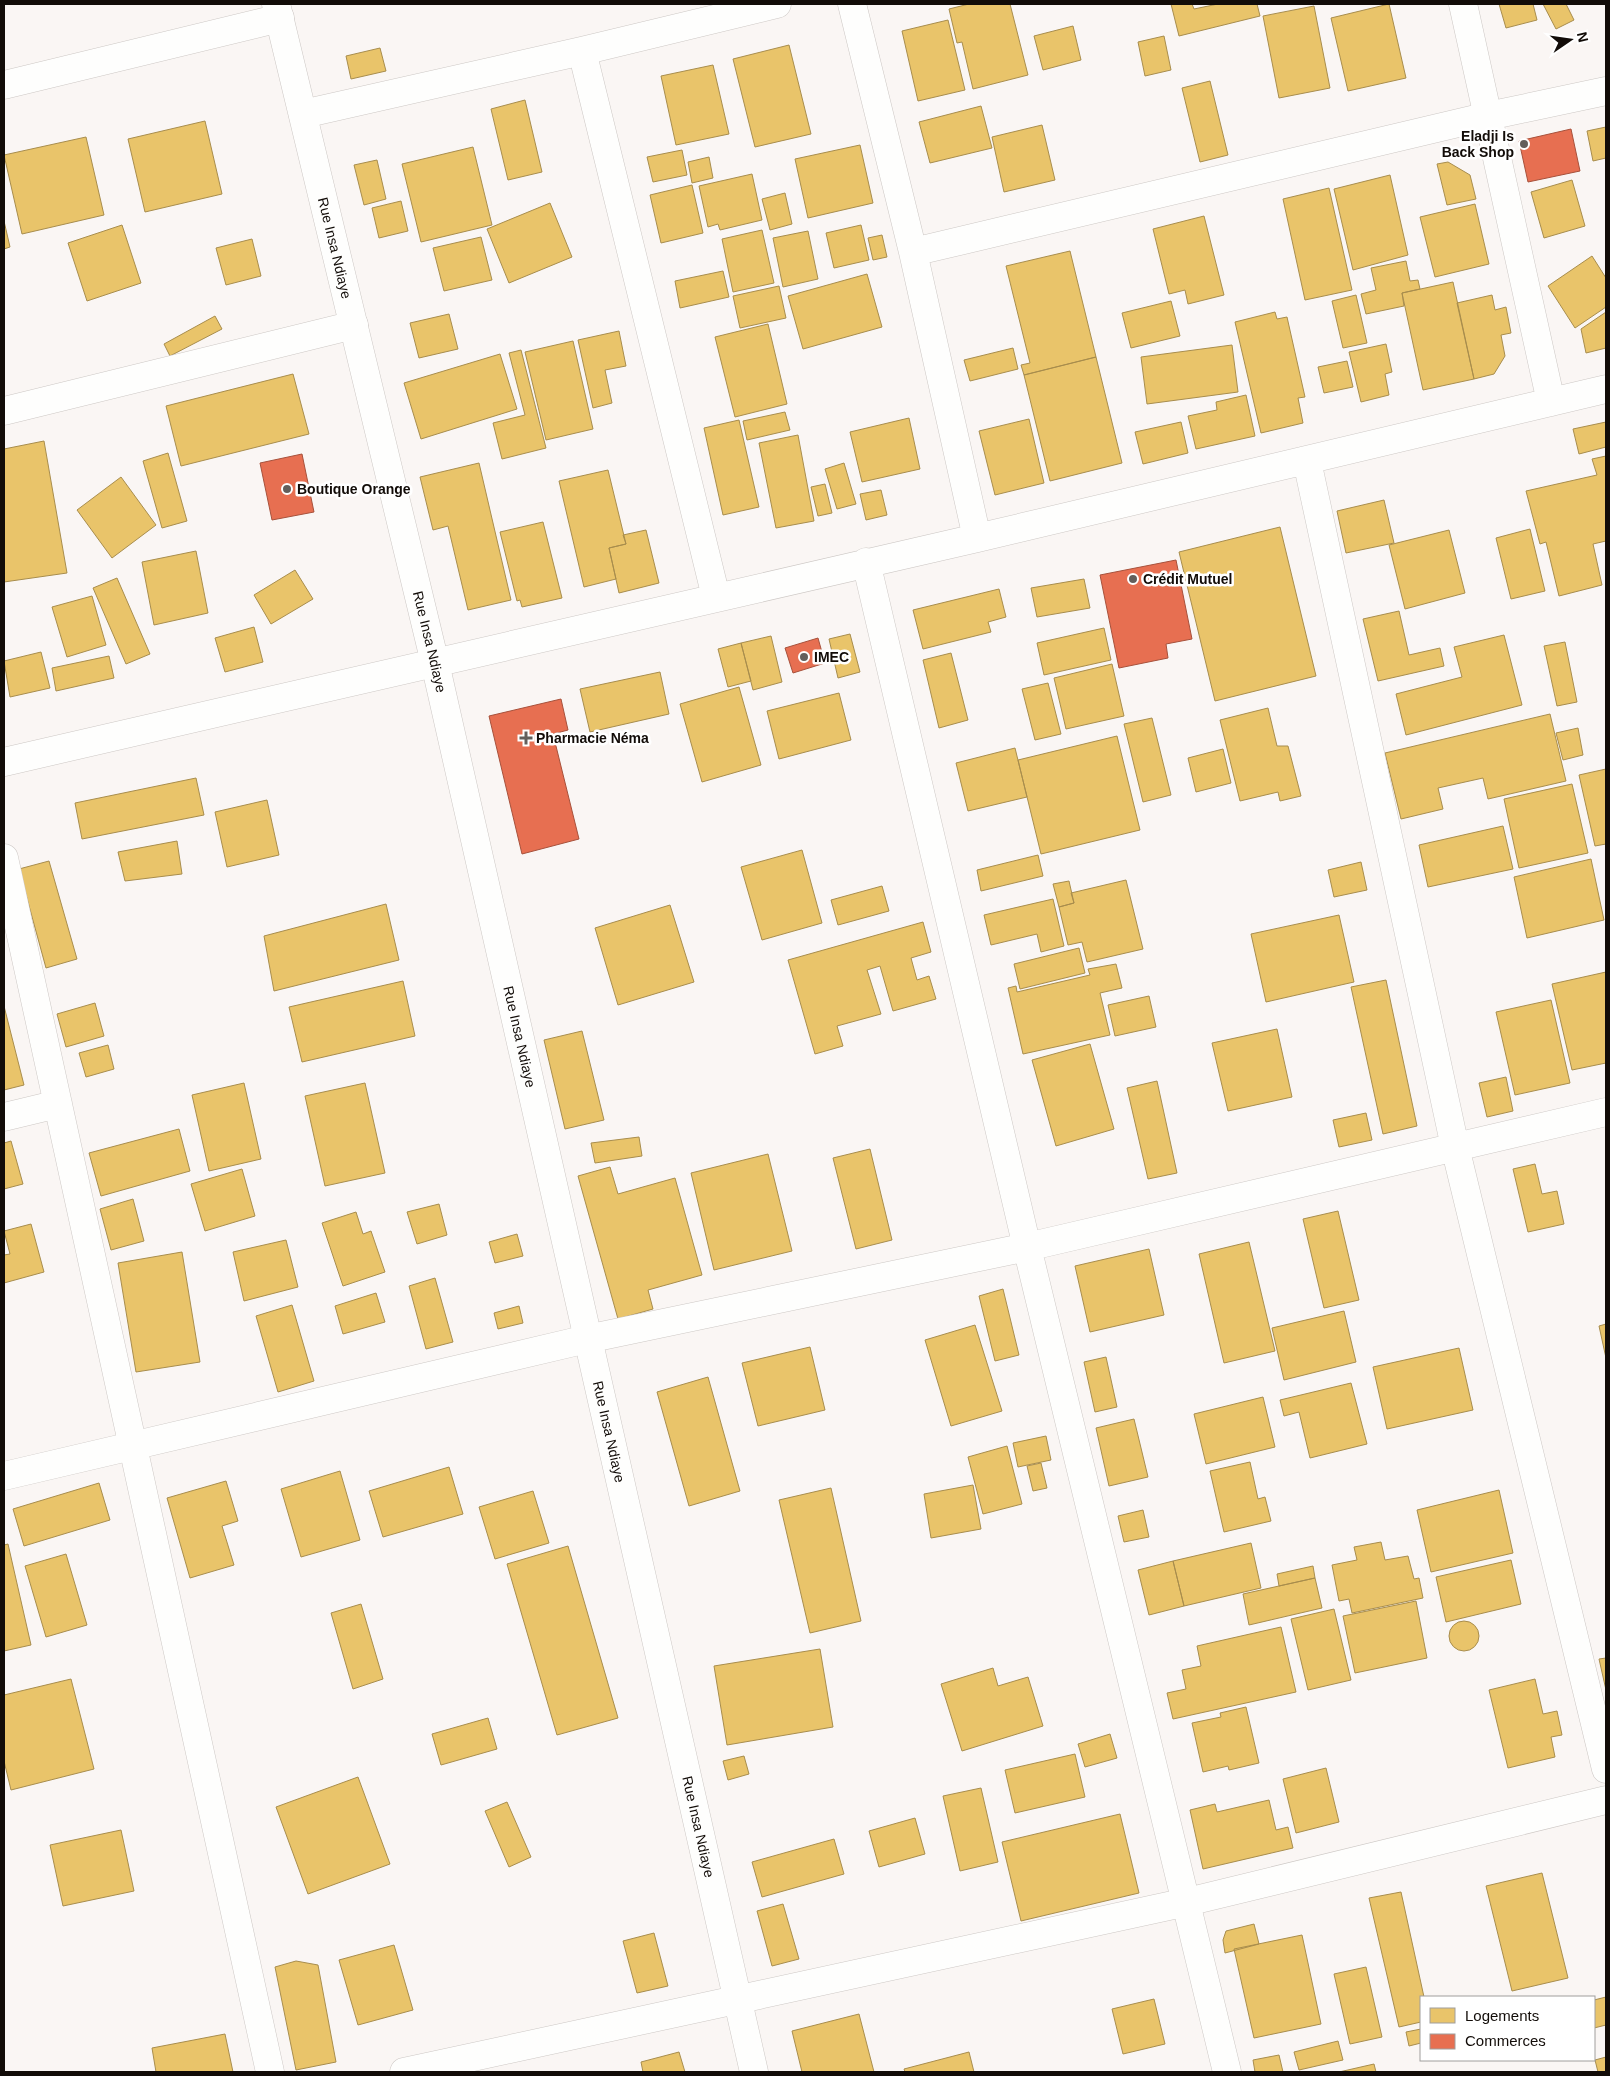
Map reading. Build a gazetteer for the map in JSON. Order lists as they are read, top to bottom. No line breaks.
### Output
{"streets":{"street":["Rue Insa Ndiaye"]},"places":{"other":["Eladji Is Back Shop","Boutique Orange","Crédit Mutuel","IMEC"],"health":["Pharmacie Néma"]},"legend":["Logements","Commerces"],"north":"right"}
